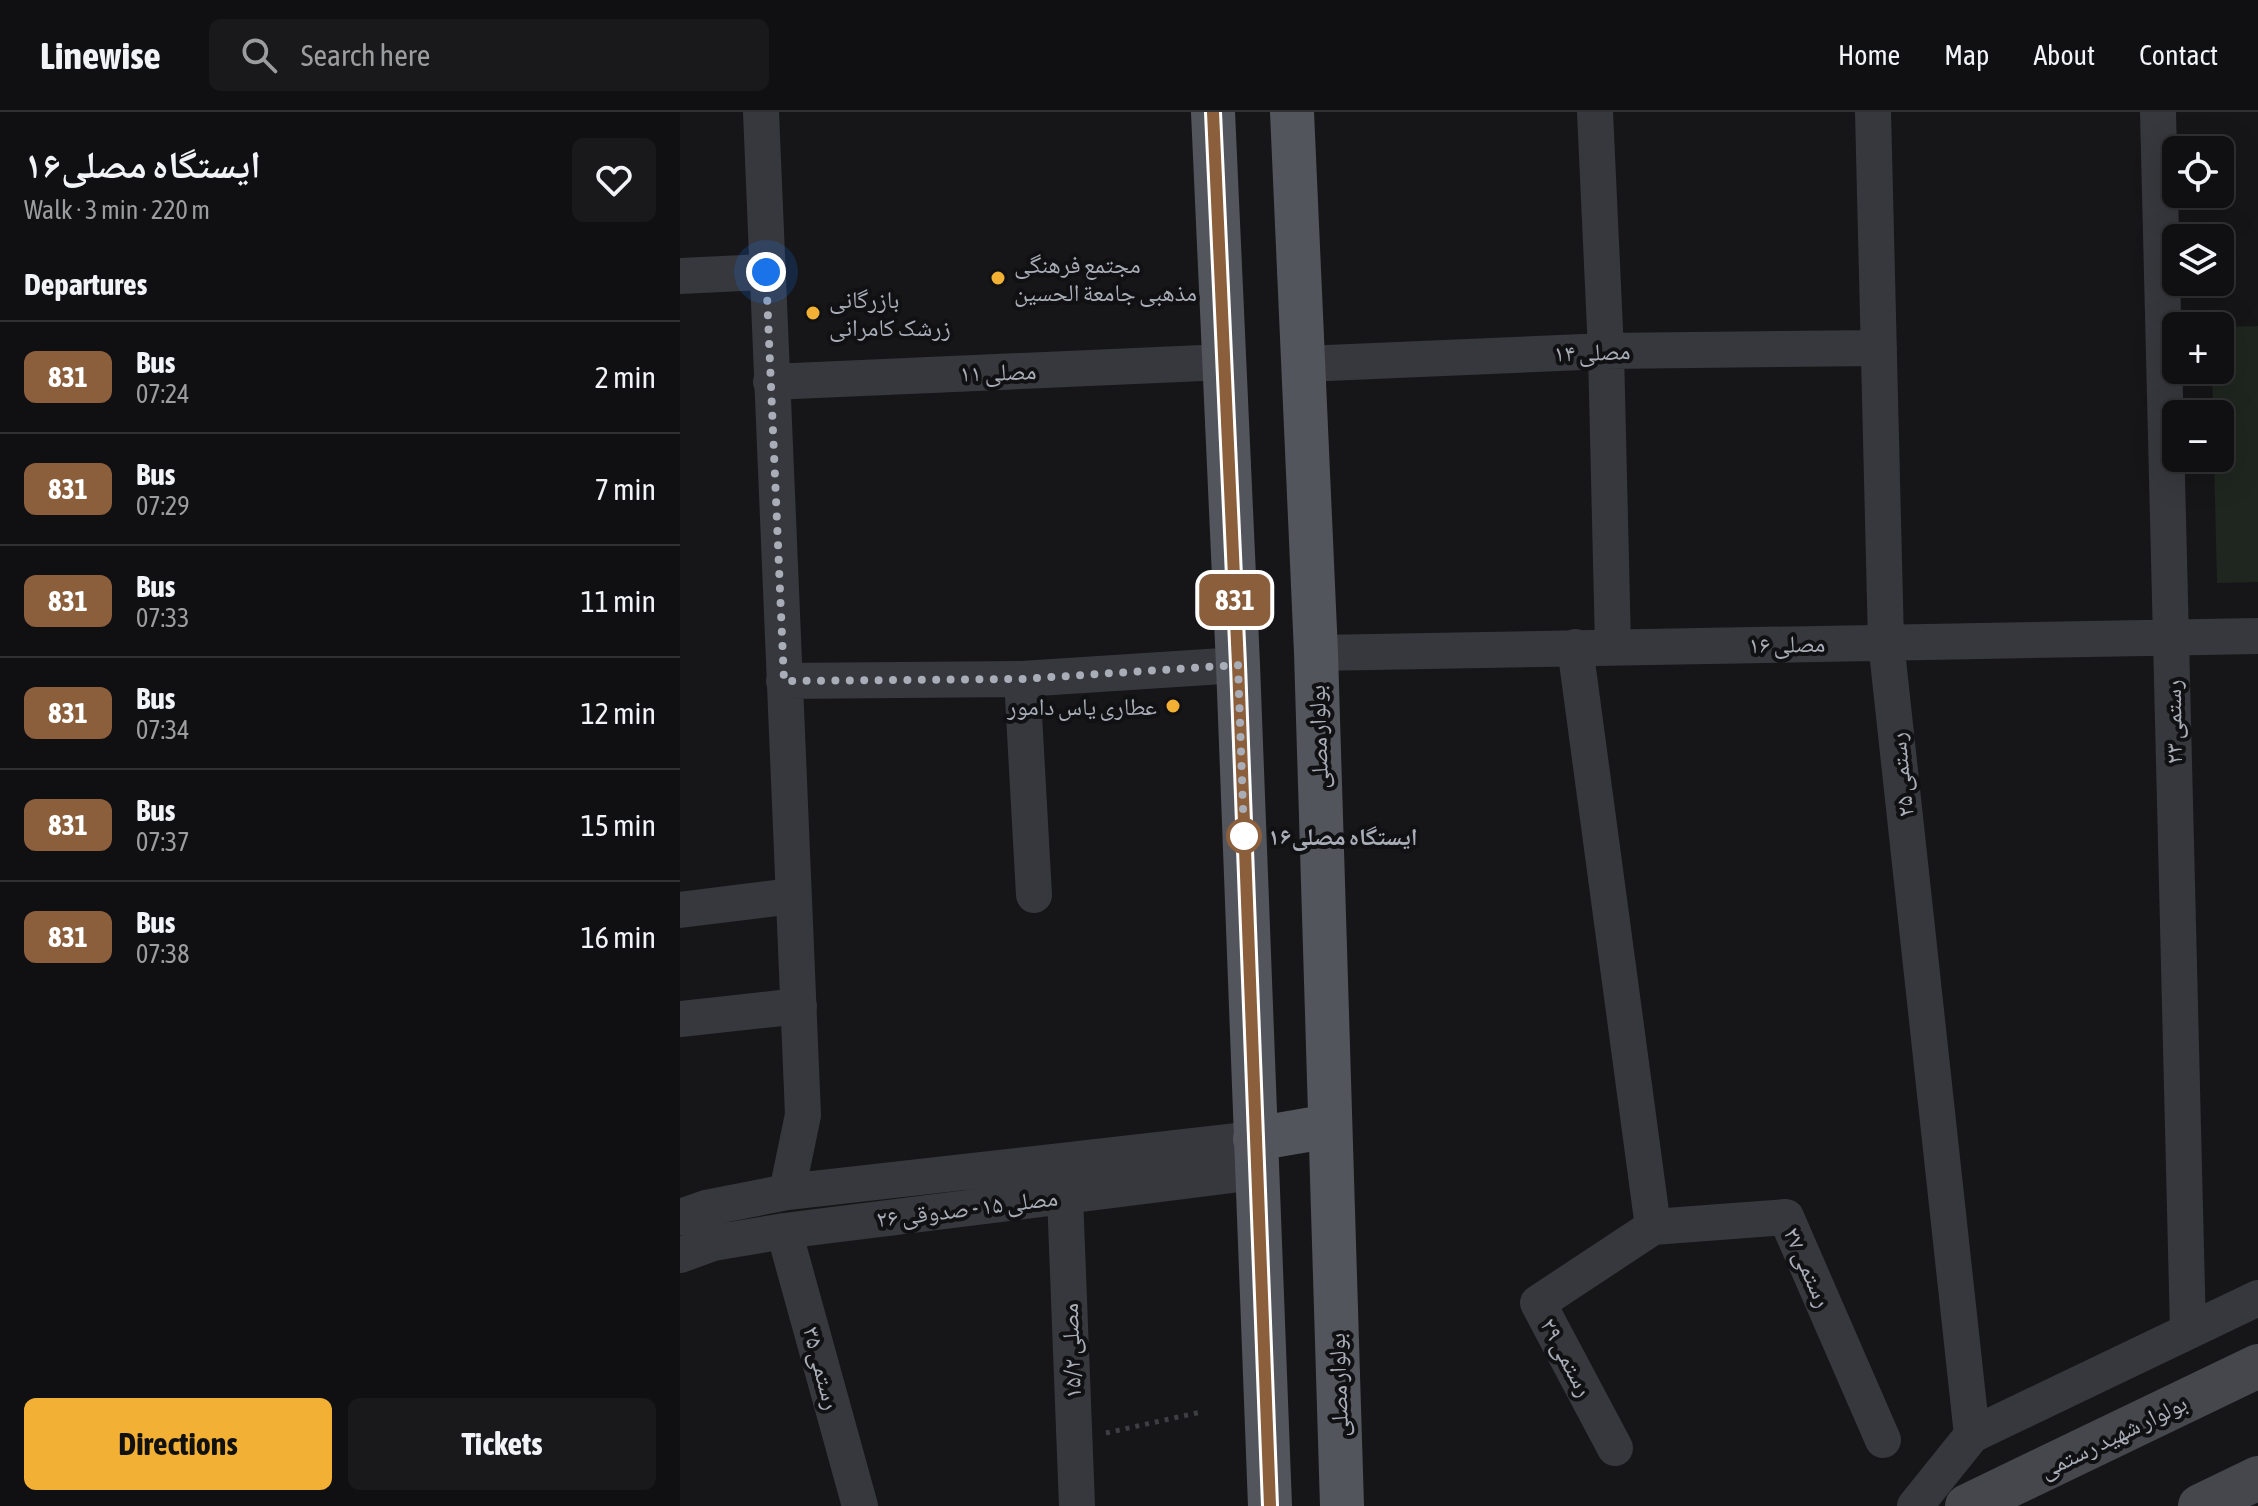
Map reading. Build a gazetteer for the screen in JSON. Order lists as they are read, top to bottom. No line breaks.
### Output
{"streets":{"main road":["بولوار مصلی","بولوار شهید رستمی"],"street":["مصلی ۱۴","مصلی ۱۱","مصلی ۱۶","رستمی ۲۳","رستمی ۲۵","مصلی ۱۵ - صدوقی ۲۶","رستمی ۲۷","مصلی ۱۵/۲","رستمی ۲۹","رستمی ۳۵"]},"crossings":[["مصلی ۱۴","بولوار مصلی"],["مصلی ۱۴","رستمی ۲۵"],["مصلی ۱۶","رستمی ۲۳"],["مصلی ۱۶","بولوار مصلی"],["مصلی ۱۶","رستمی ۲۵"],["مصلی ۱۵ - صدوقی ۲۶","مصلی ۱۵/۲"],["مصلی ۱۵ - صدوقی ۲۶","رستمی ۳۵"],["رستمی ۲۷","رستمی ۲۹"]],"places":["مجتمع فرهنگی مذهبی جامعة الحسین","بازرگانی زرشک کامرانی","عطاری یاس دامور","ایستگاه مصلی۱۶"],"lines":["bus line 831"],"page":{"header":"Linewise","search":"Search here","nav":["Home","Map","About","Contact"],"heading":[["ایستگاه مصلی۱۶","Walk · 3 min · 220 m"],"Departures"],"on_map":"831","map_buttons":["+","−"],"list":[{"mark":"831","name":"Bus","note":"07:24","value":"2 min"},{"mark":"831","name":"Bus","note":"07:29","value":"7 min"},{"mark":"831","name":"Bus","note":"07:33","value":"11 min"},{"mark":"831","name":"Bus","note":"07:34","value":"12 min"},{"mark":"831","name":"Bus","note":"07:37","value":"15 min"},{"mark":"831","name":"Bus","note":"07:38","value":"16 min"}],"buttons":["Directions","Tickets"]}}
